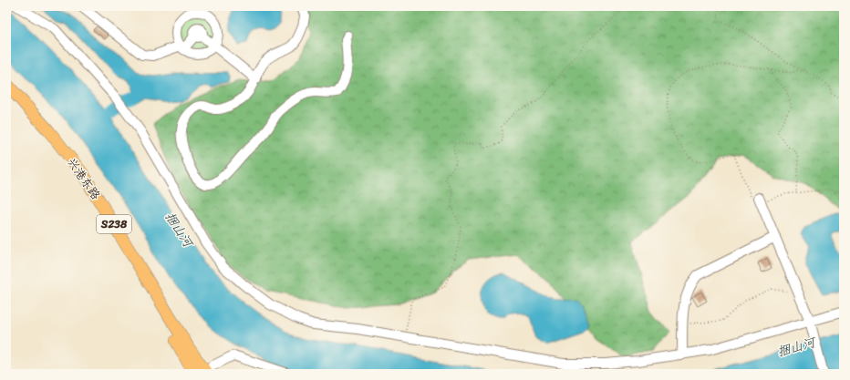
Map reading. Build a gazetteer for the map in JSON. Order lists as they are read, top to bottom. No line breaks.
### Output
{"streets":{"main road":["兴港东路","S238"]},"water":["捆山河"]}
